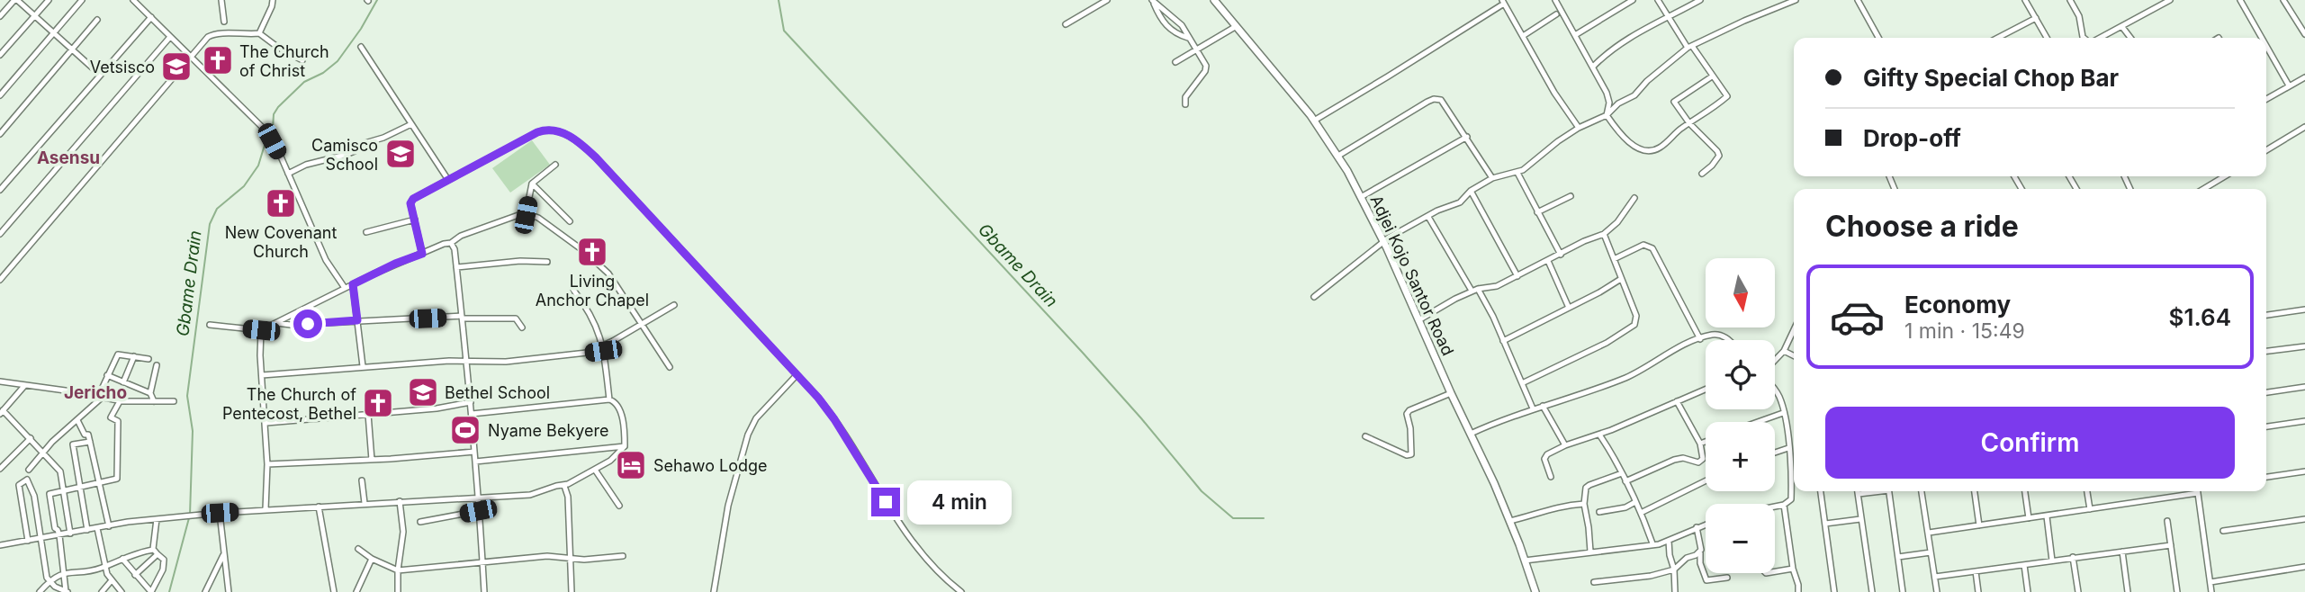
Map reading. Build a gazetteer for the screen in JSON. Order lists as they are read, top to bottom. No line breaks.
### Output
{"streets":{"street":["Adjei Kojo Santor Road"]},"districts":["Asensu","Jericho"],"water":["Gbame Drain"],"places":{"church":["The Church of Christ","New Covenant Church","Living Anchor Chapel","The Church of Pentecost, Bethel"],"school or university":["Vetsisco","Camisco School","Bethel School"],"sports":["Nyame Bekyere"],"hotel":["Sehawo Lodge"]},"north":"bottom","page":{"banner":["Gifty Special Chop Bar","Drop-off"],"heading":"Choose a ride","map_buttons":["+","−"],"list":[{"name":"Economy","note":"1 min · 15:49","value":"$1.64"}],"buttons":"Confirm","bubble":"4 min"}}
